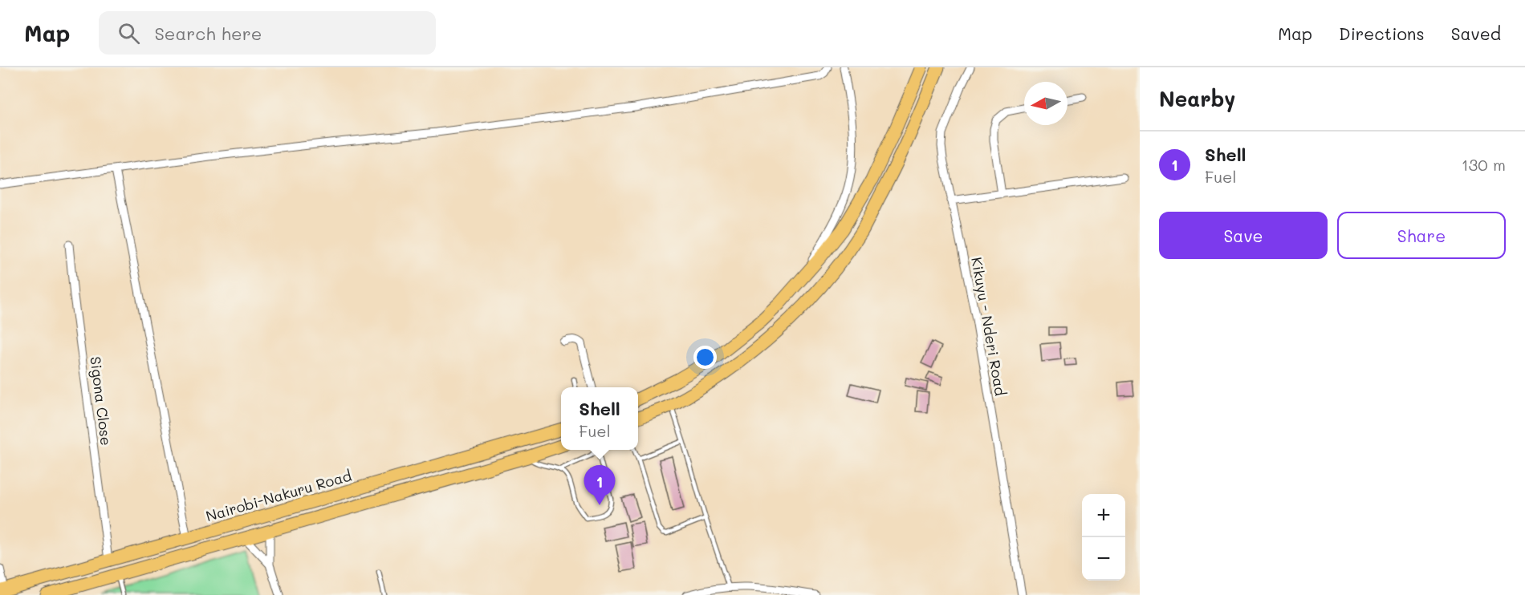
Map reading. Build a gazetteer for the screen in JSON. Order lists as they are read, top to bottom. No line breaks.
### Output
{"streets":{"highway":["Nairobi-Nakuru Road"],"street":["Kikuyu - Nderi Road","Sigona Close"]},"crossings":[["Sigona Close","Nairobi-Nakuru Road"]],"north":"left","page":{"header":"Map","search":"Search here","nav":["Map","Directions","Saved"],"heading":"Nearby","list":[{"mark":"1","name":"Shell","note":"Fuel","value":"130 m"}],"buttons":["Save","Share"],"popup":["Shell","Fuel"],"pins":"1","map_buttons":["+","−"]}}
